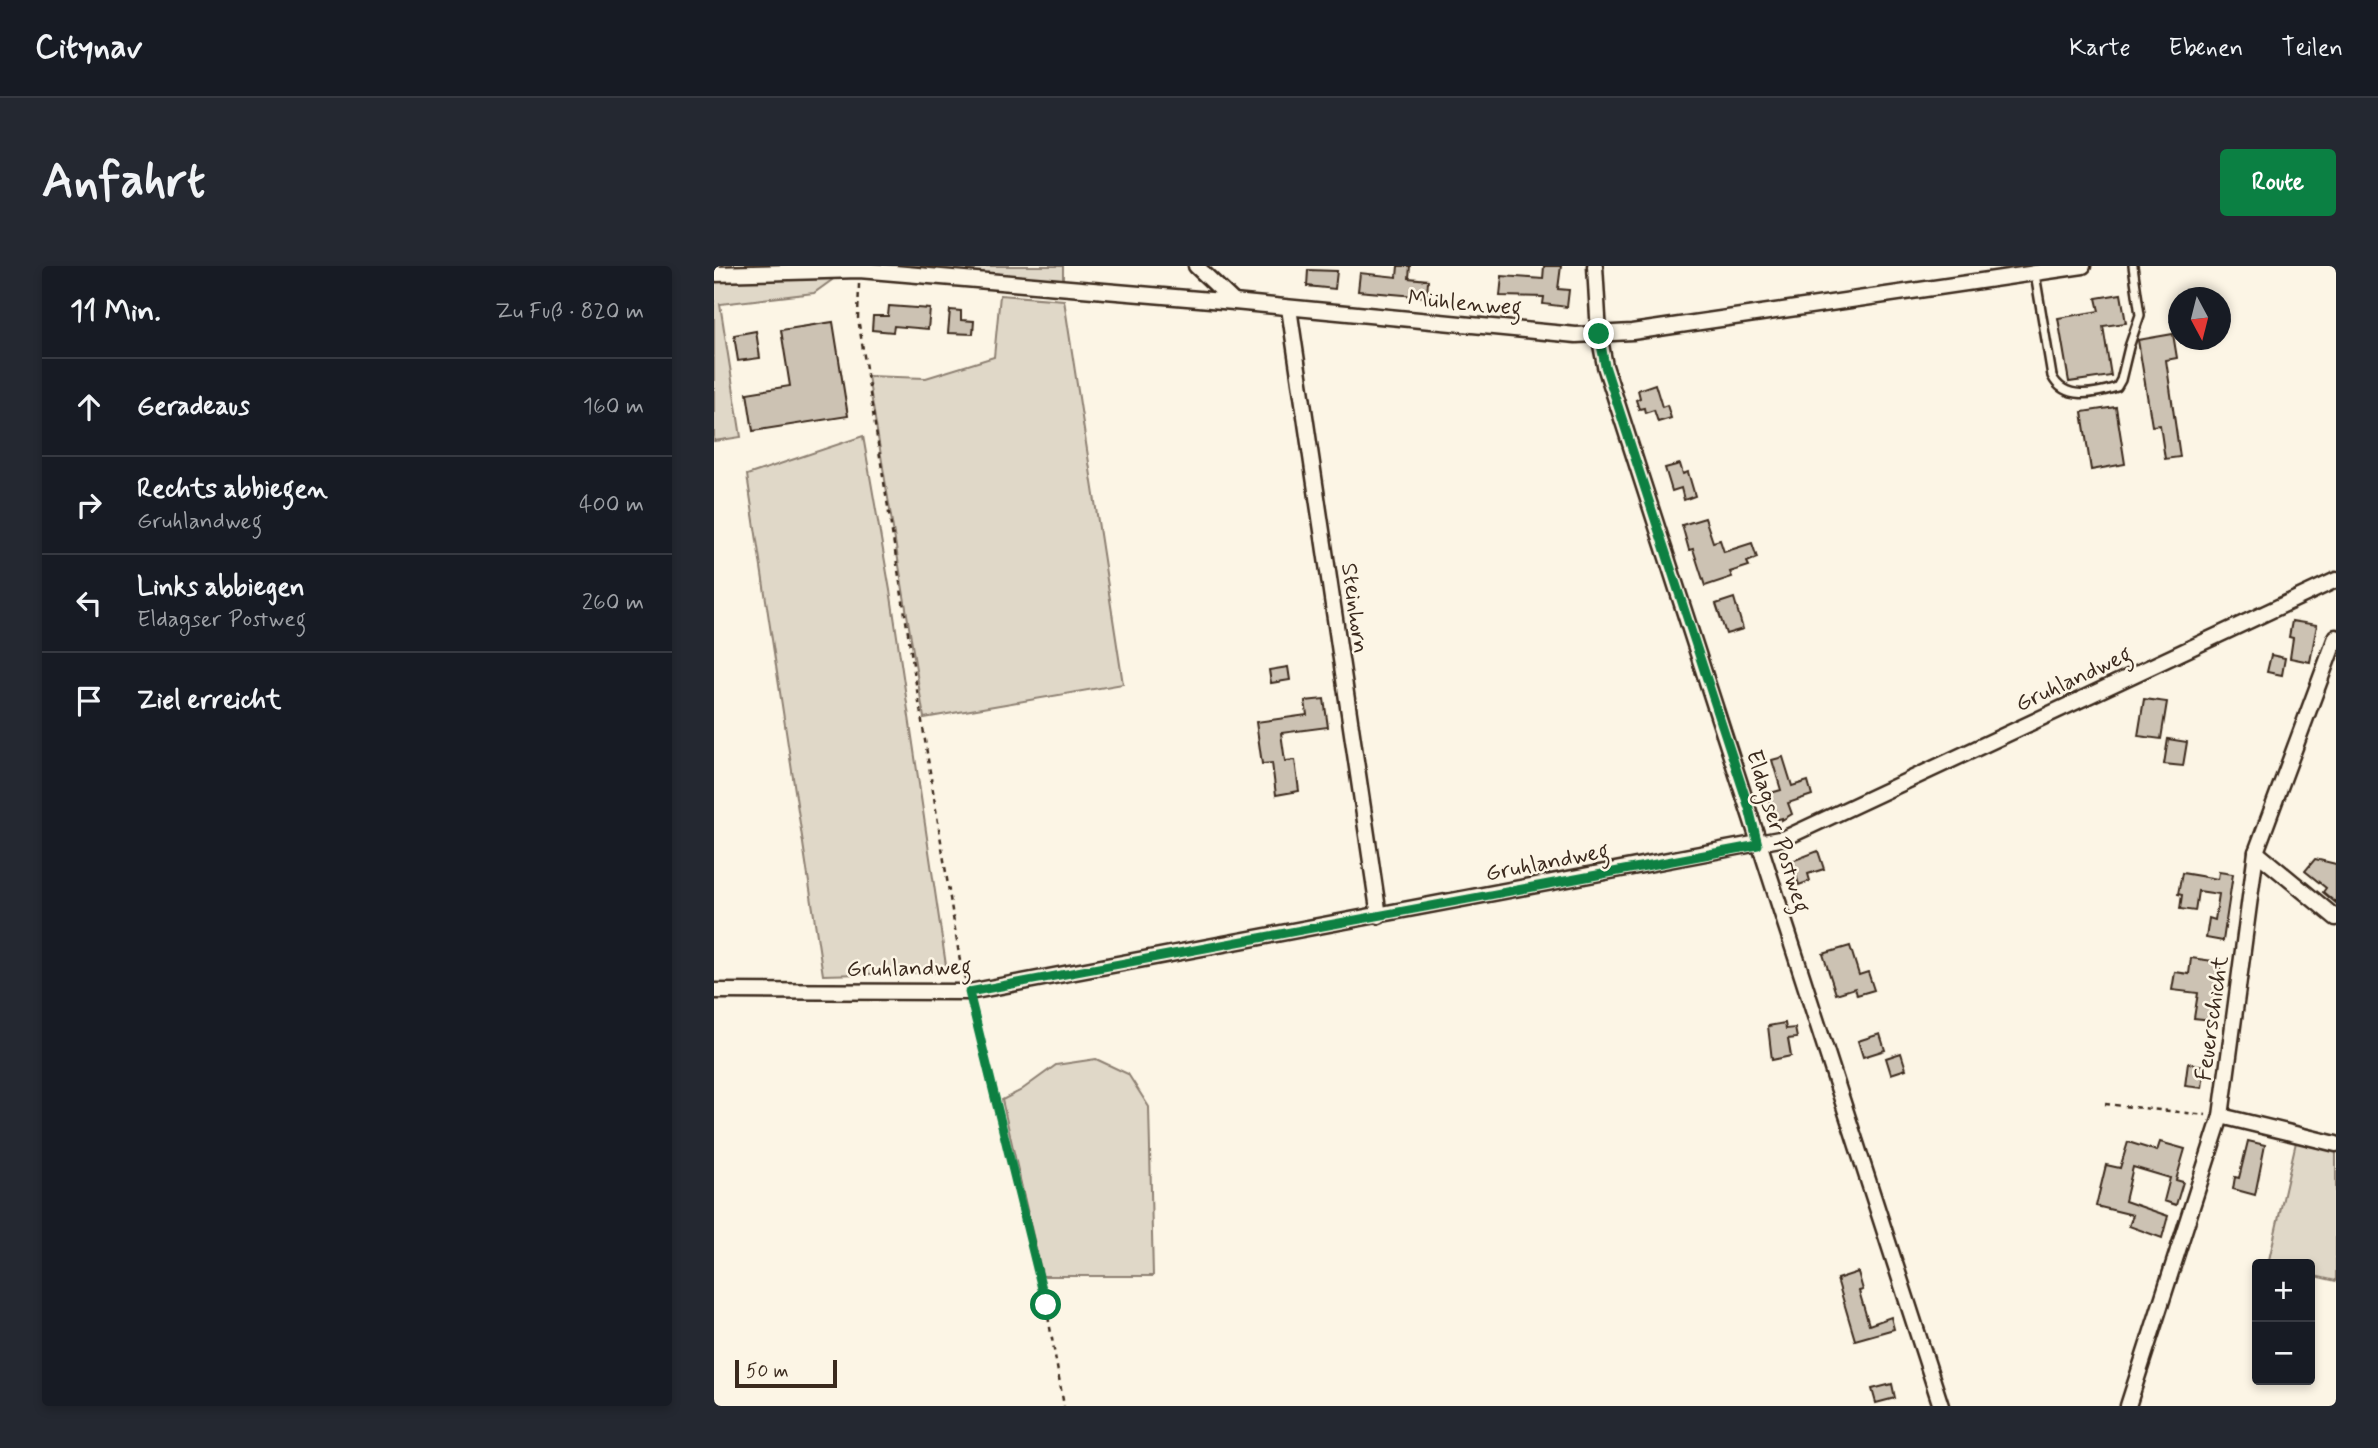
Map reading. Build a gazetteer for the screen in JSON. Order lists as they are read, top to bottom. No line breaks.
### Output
{"streets":{"street":["Mühlenweg","Steinhorn","Gruhlandweg","Eldagser Postweg","Feuerschicht"]},"crossings":[["Mühlenweg","Steinhorn"],["Mühlenweg","Eldagser Postweg"],["Steinhorn","Gruhlandweg"],["Gruhlandweg","Eldagser Postweg"]],"scale_bar":"50 m","north":"bottom","page":{"header":"Citynav","nav":["Karte","Ebenen","Teilen"],"buttons":"Route","title":"Anfahrt","heading":["11 Min.","Zu Fuß · 820 m"],"list":[["Geradeaus","160 m"],["Rechts abbiegen","Gruhlandweg","400 m"],["Links abbiegen","Eldagser Postweg","260 m"],"Ziel erreicht"],"map_buttons":["+","−"],"scale":"50 m"}}
